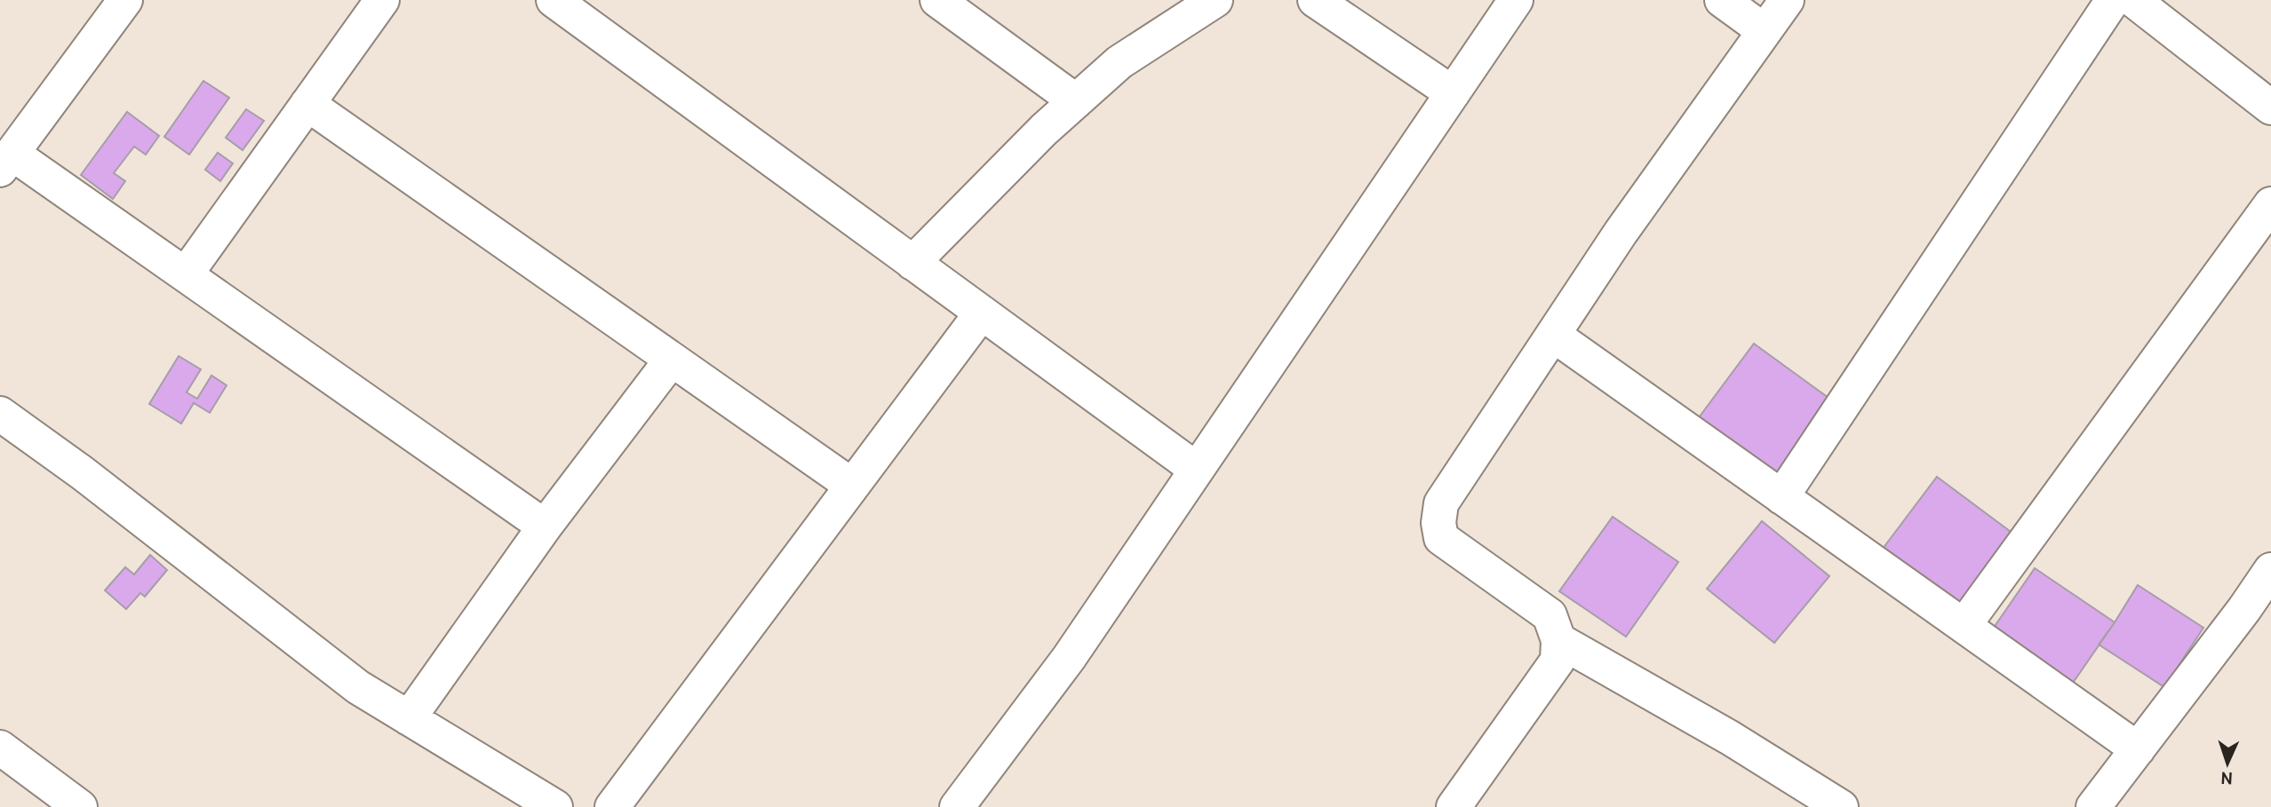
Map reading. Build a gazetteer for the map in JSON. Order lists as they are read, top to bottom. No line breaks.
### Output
{"north":"bottom"}
